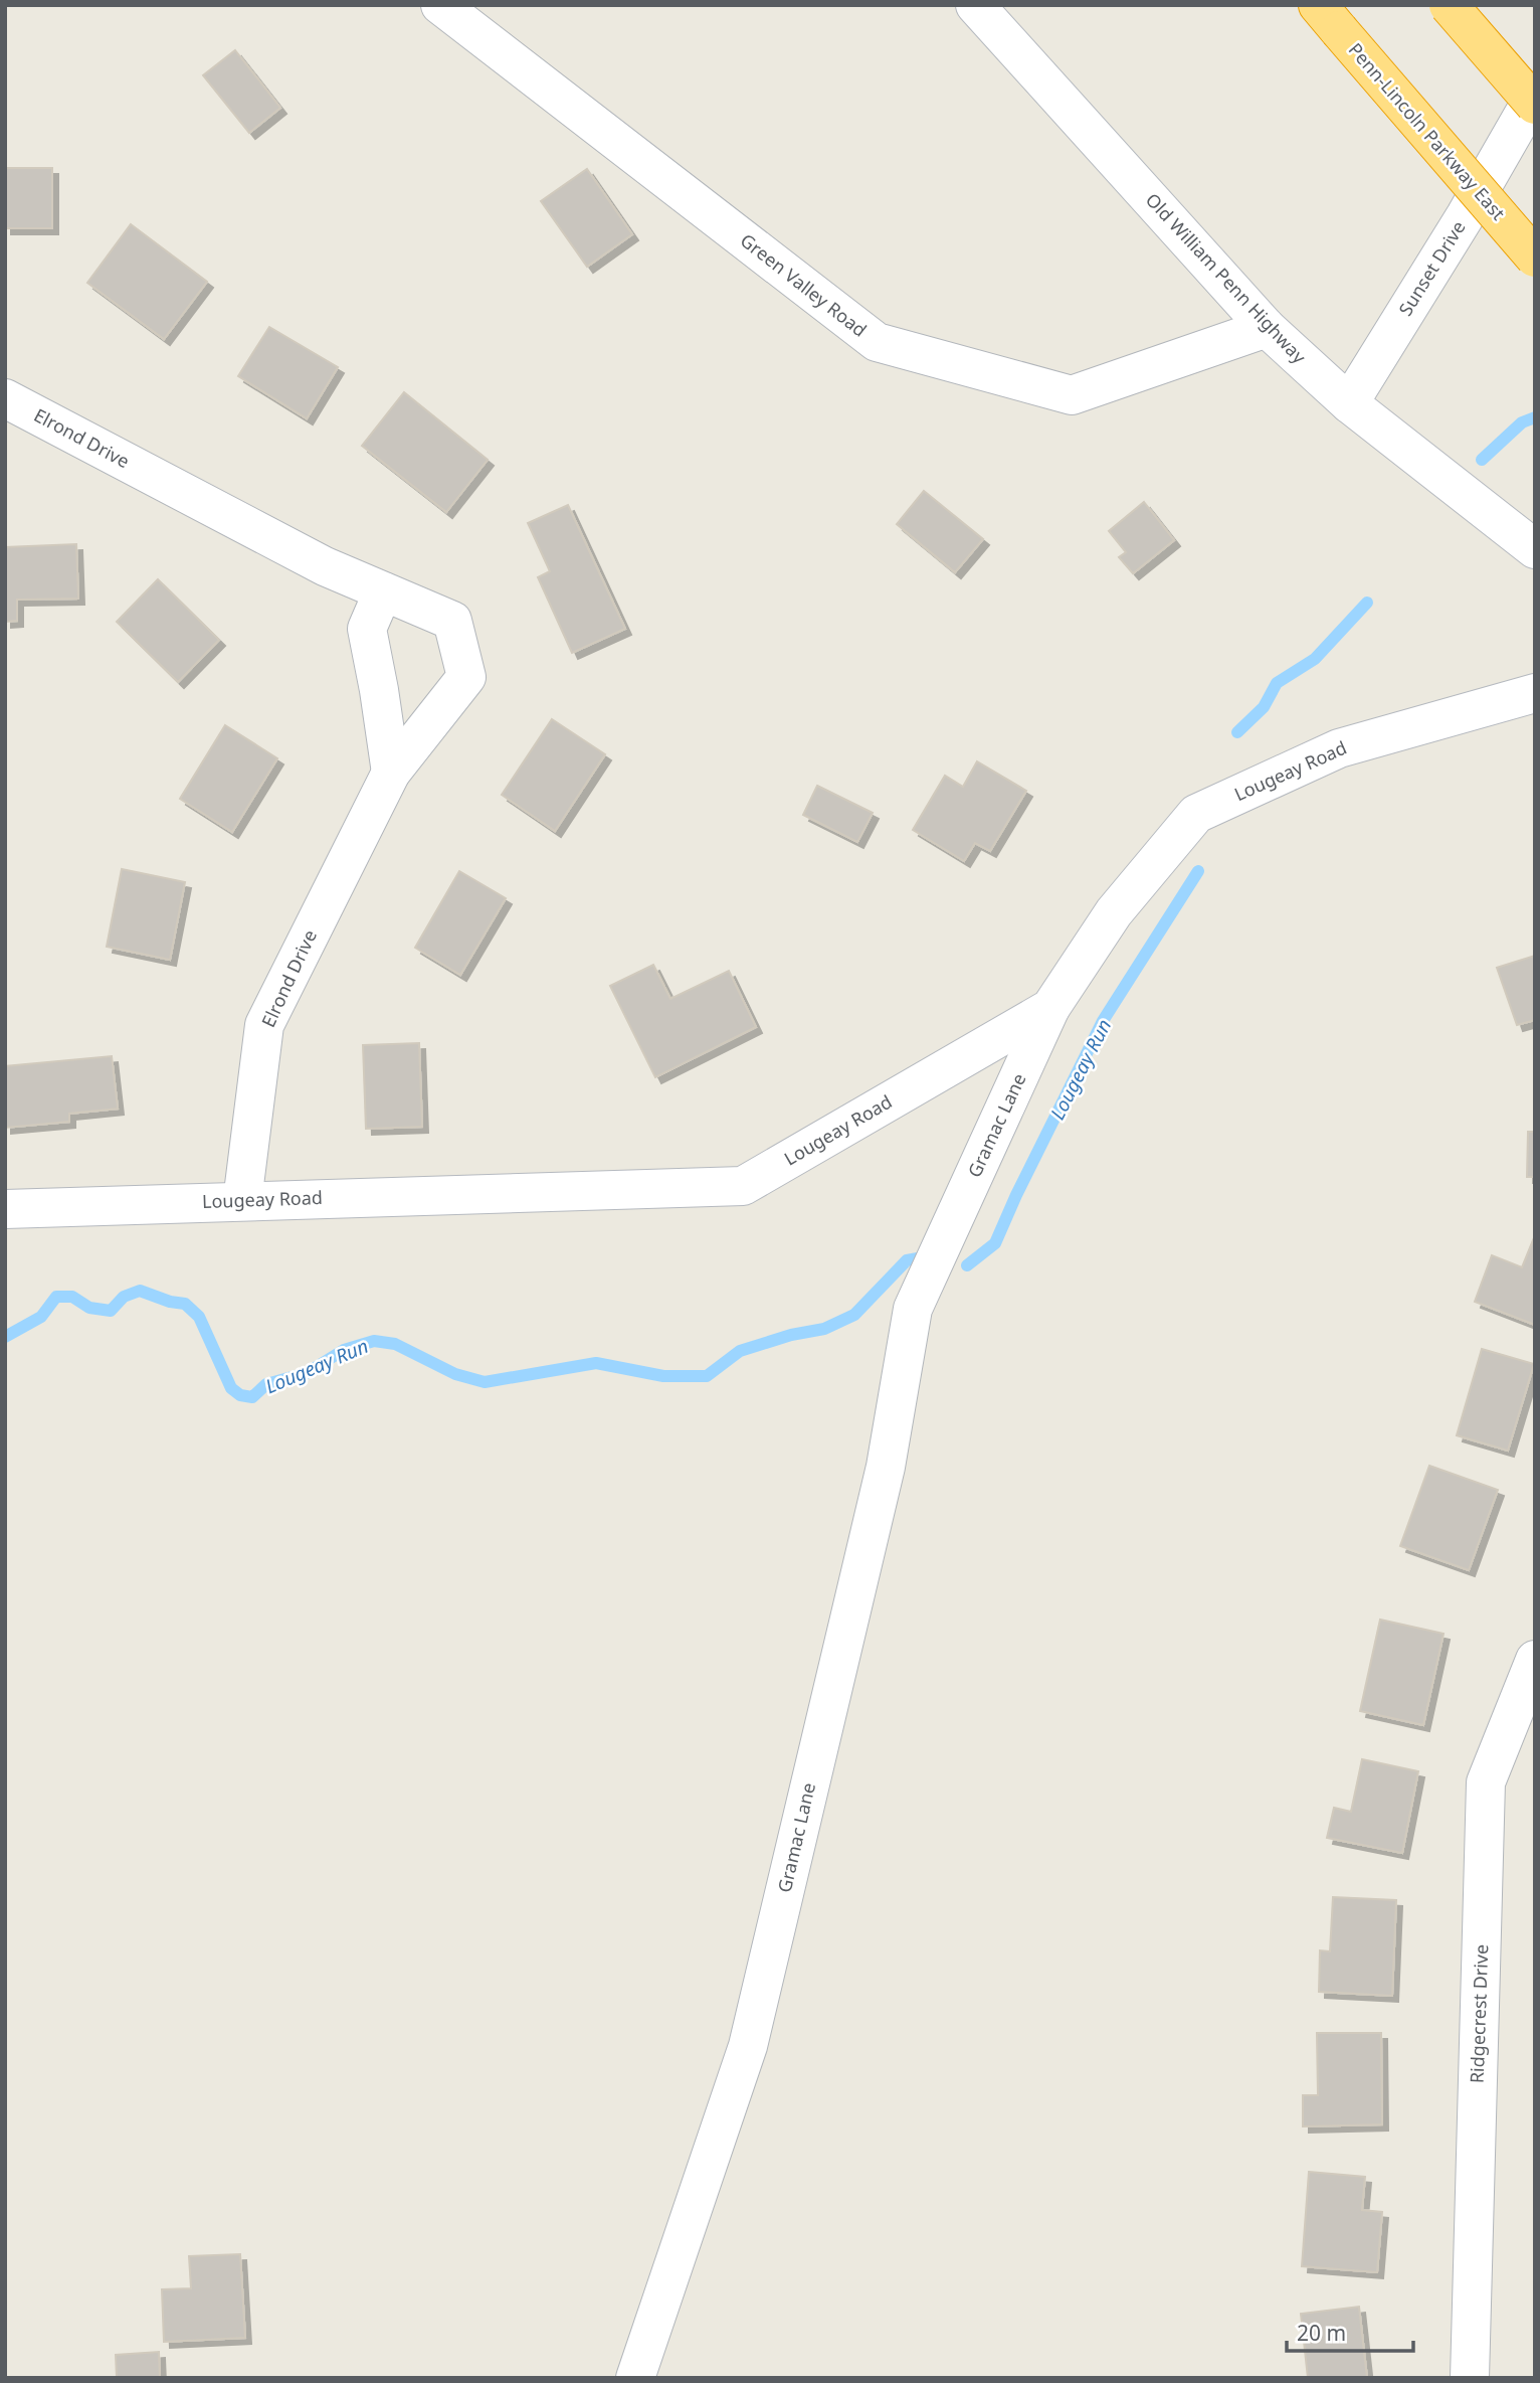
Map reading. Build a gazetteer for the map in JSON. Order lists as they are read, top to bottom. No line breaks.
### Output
{"streets":{"highway":["Penn-Lincoln Parkway East"],"street":["Sunset Drive","Old William Penn Highway","Green Valley Road","Elrond Drive","Lougeay Road","Gramac Lane","Ridgecrest Drive"]},"crossings":[["Sunset Drive","Old William Penn Highway"],["Old William Penn Highway","Green Valley Road"],["Elrond Drive","Lougeay Road"],["Lougeay Road","Gramac Lane"]],"water":["Lougeay Run"],"scale_bar":"20 m"}
